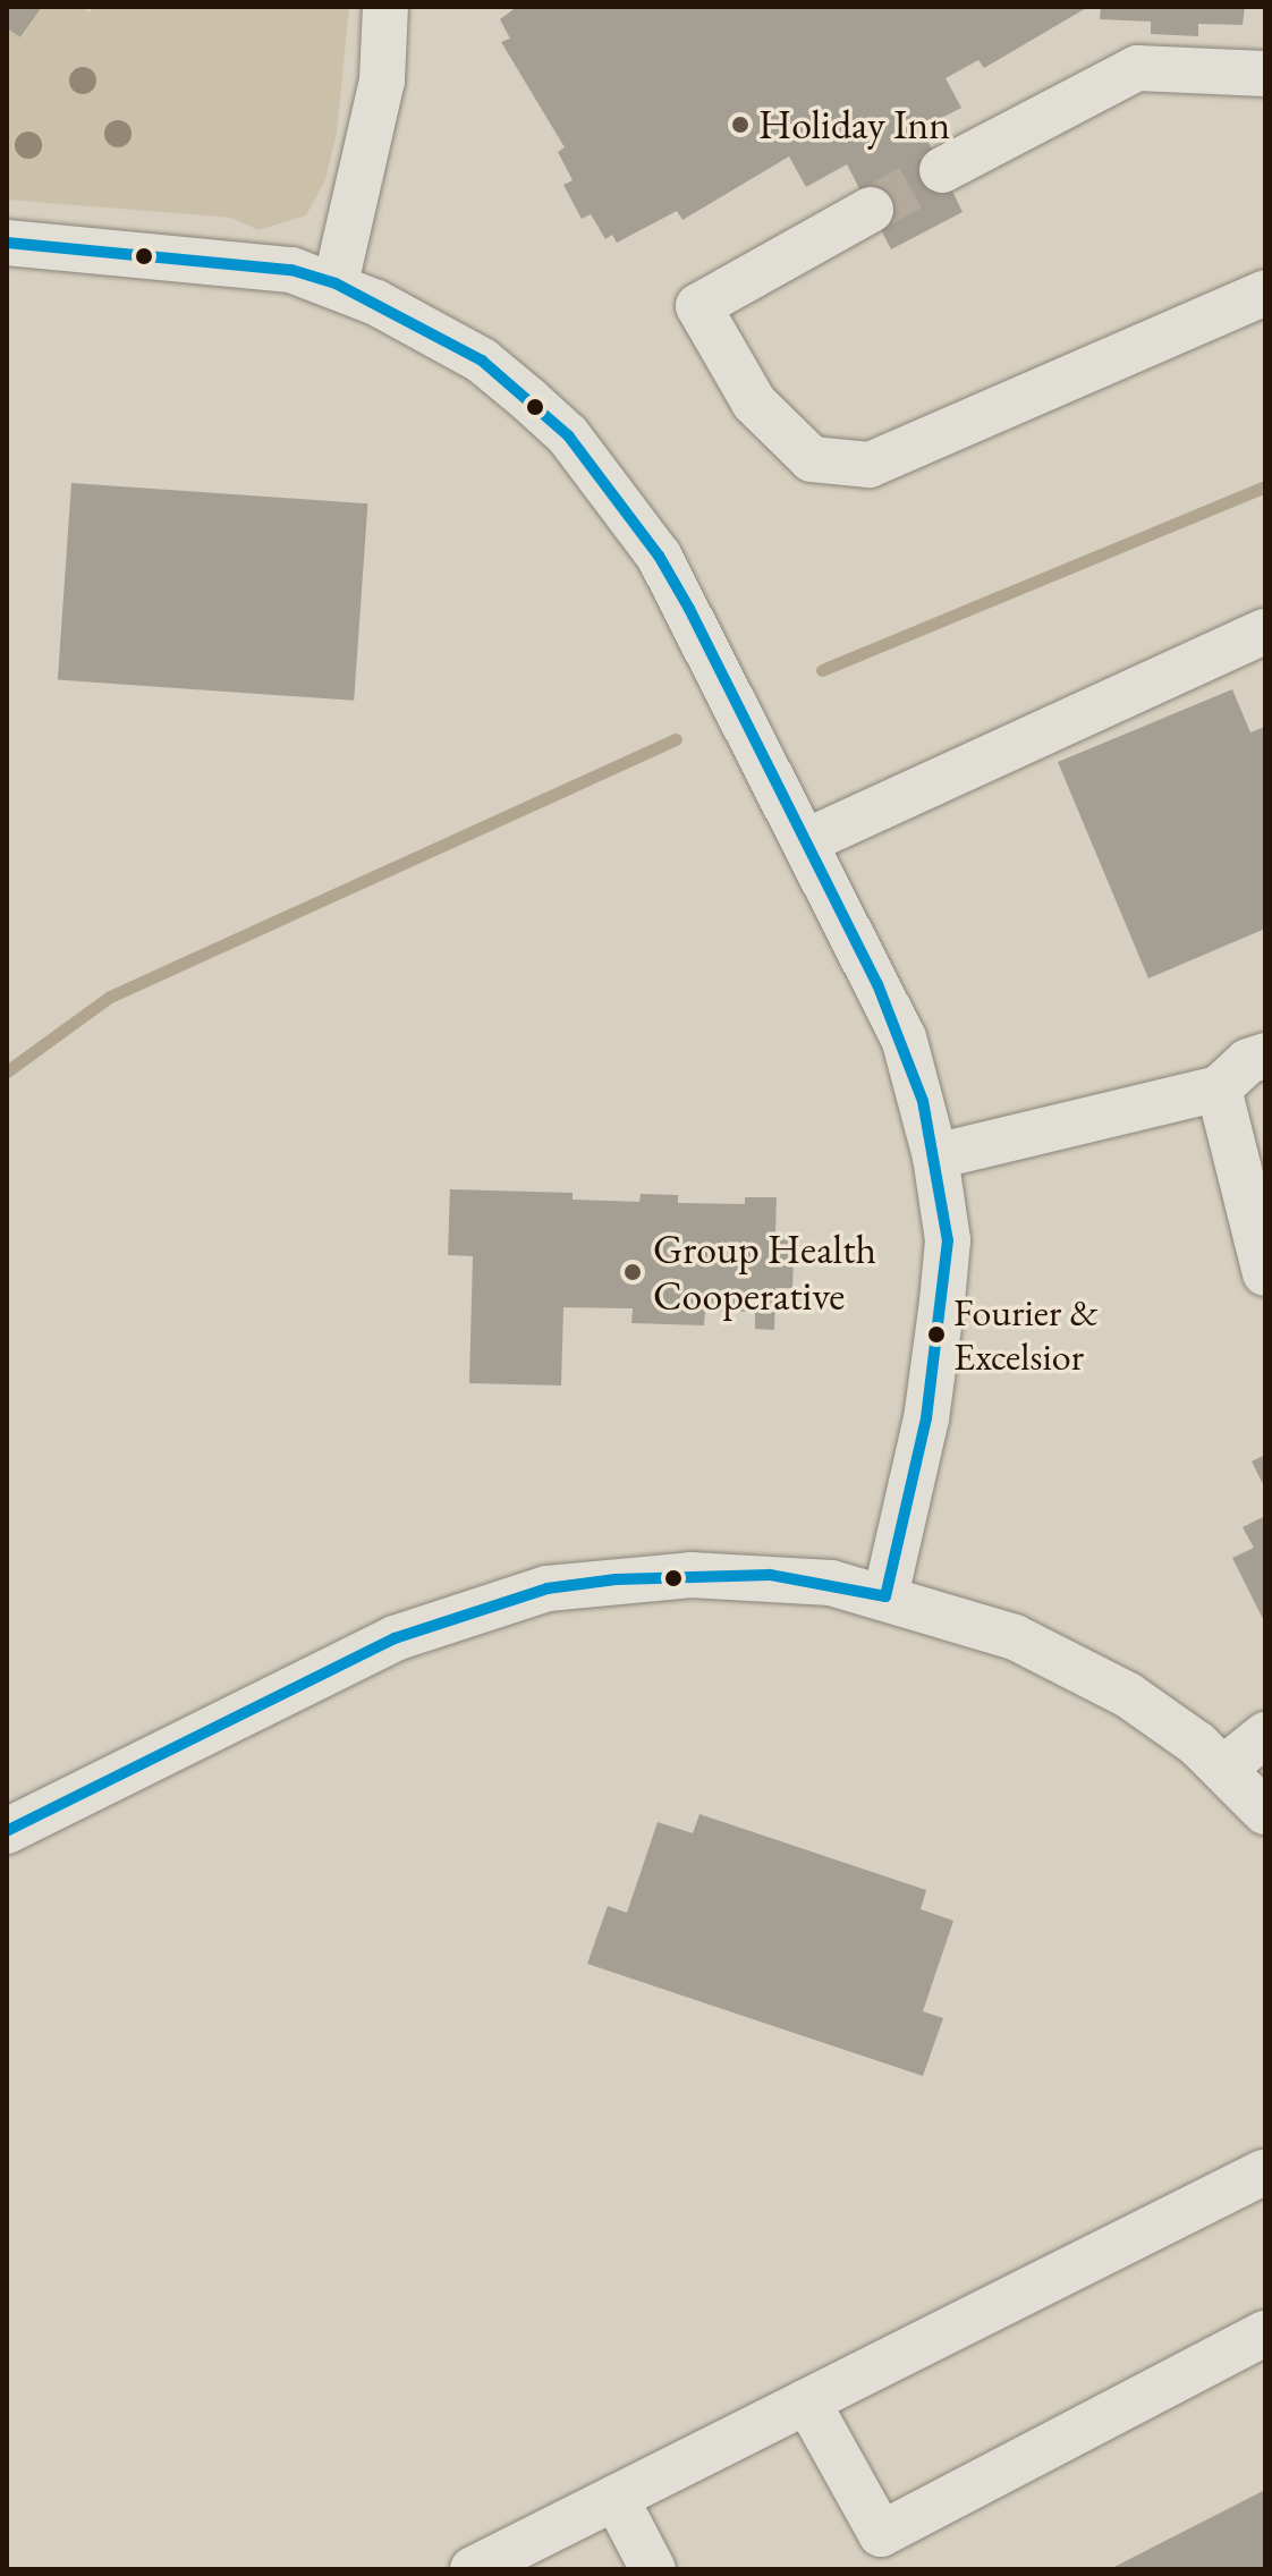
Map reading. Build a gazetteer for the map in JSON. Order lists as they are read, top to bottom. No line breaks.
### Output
{"places":["Holiday Inn","Group Health Cooperative","Fourier & Excelsior"]}
